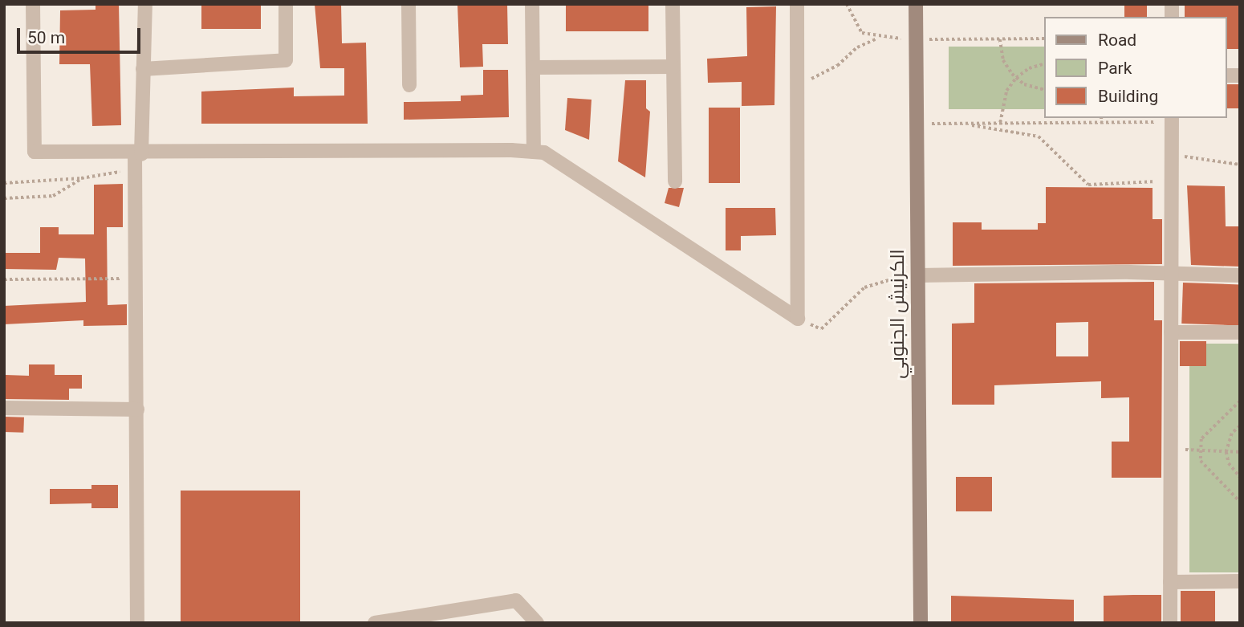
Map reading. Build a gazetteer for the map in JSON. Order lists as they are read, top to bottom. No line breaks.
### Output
{"streets":{"main road":["الكرنيش الجنوبي"]},"legend":["Road","Park","Building"],"scale_bar":"50 m"}
